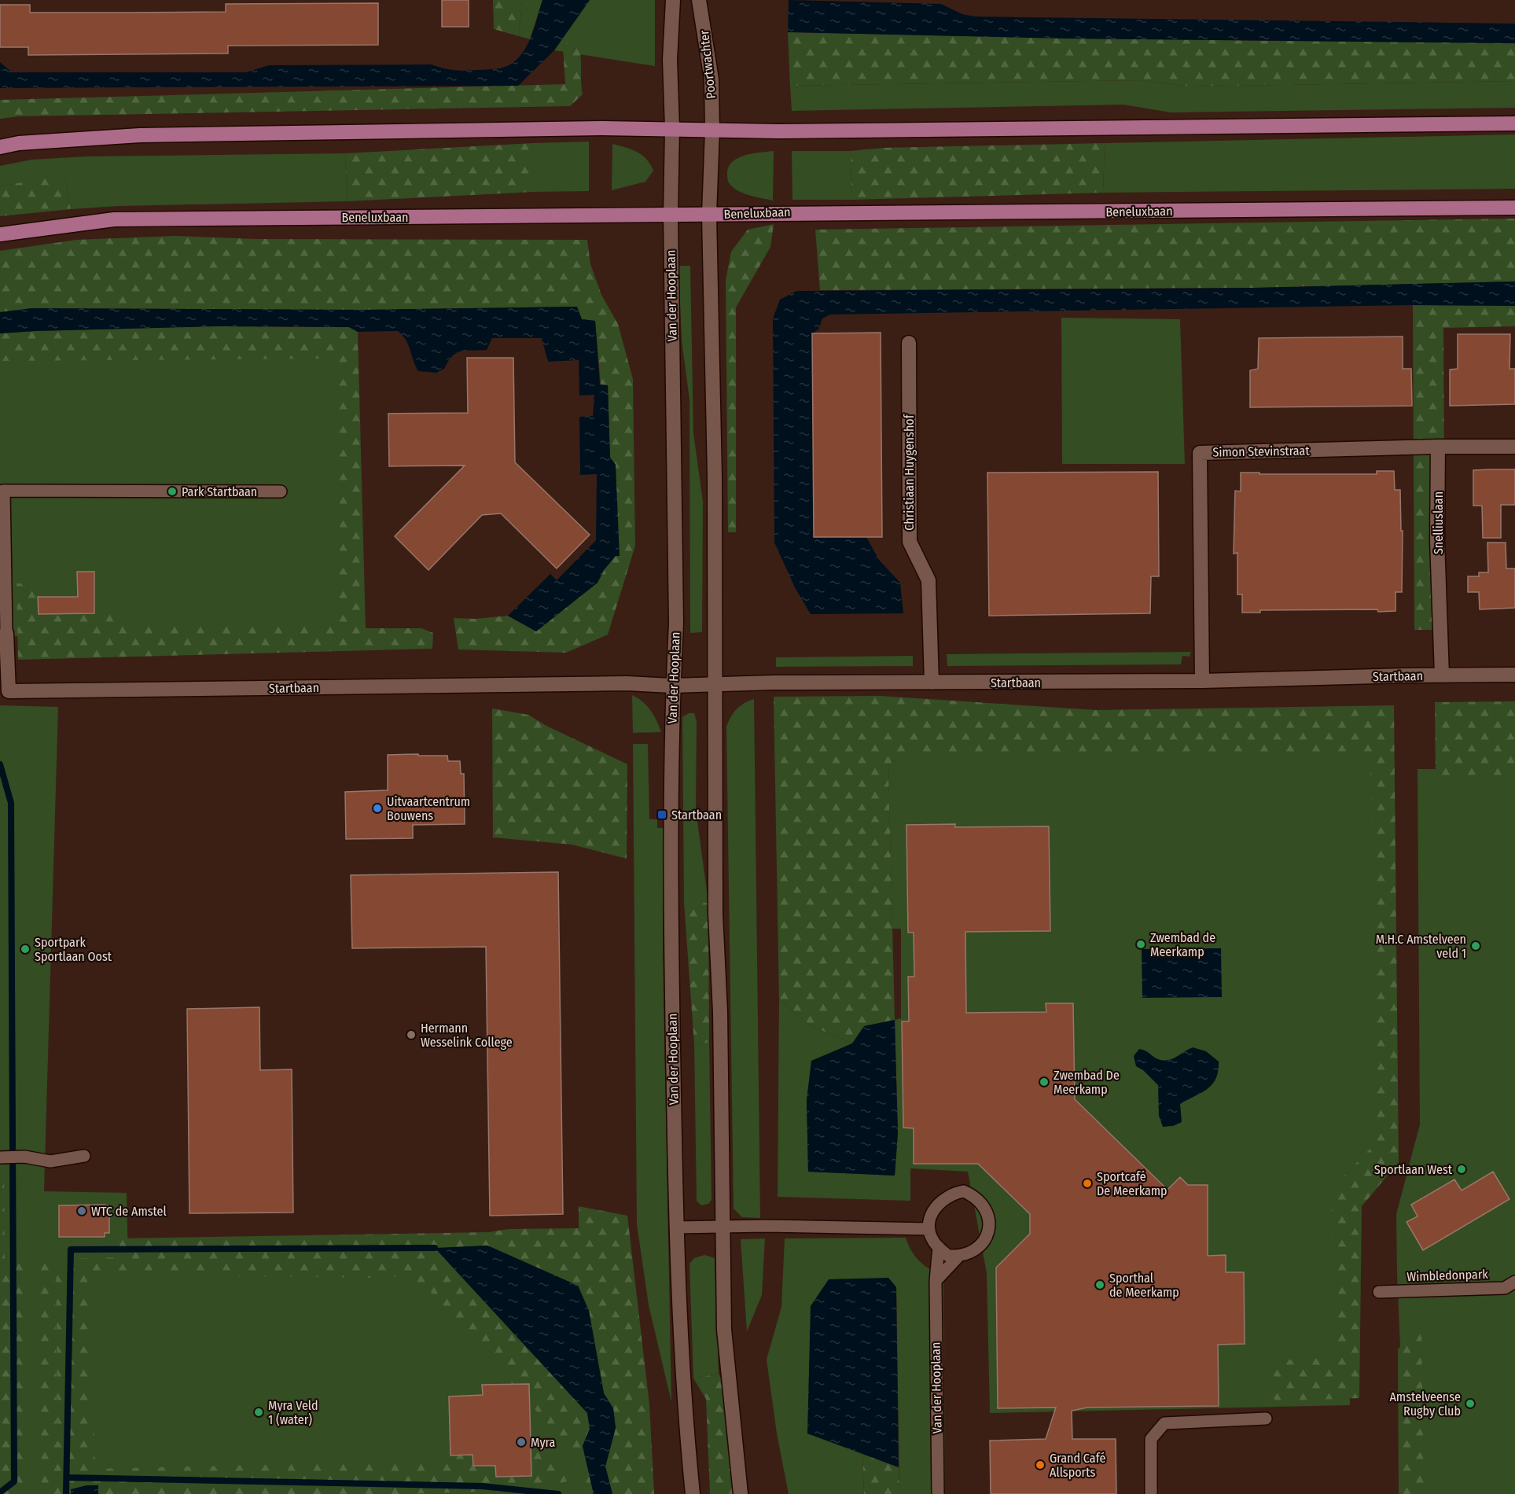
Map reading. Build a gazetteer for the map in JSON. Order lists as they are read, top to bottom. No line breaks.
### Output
{"streets":{"main road":["Beneluxbaan"],"street":["Poortwachter","Van der Hooplaan","Simon Stevinstraat","Christiaan Huygenshof","Snelliuslaan","Startbaan"],"lane":["Wimbledonpark"]},"crossings":[["Beneluxbaan","Van der Hooplaan"],["Van der Hooplaan","Startbaan"],["Simon Stevinstraat","Snelliuslaan"],["Simon Stevinstraat","Startbaan"],["Christiaan Huygenshof","Startbaan"],["Snelliuslaan","Startbaan"]],"places":{"other":["Park Startbaan","Uitvaartcentrum Bouwens","Zwembad de Meerkamp","M.H.C Amstelveen veld 1","Sportpark Sportlaan Oost","Hermann Wesselink College","Zwembad De Meerkamp","Sportlaan West","Sportcafé De Meerkamp","WTC de Amstel","Sporthal de Meerkamp","Amstelveense Rugby Club","Myra Veld 1 (water)","Myra","Grand Café Allsports"],"transit":["Startbaan"]}}
